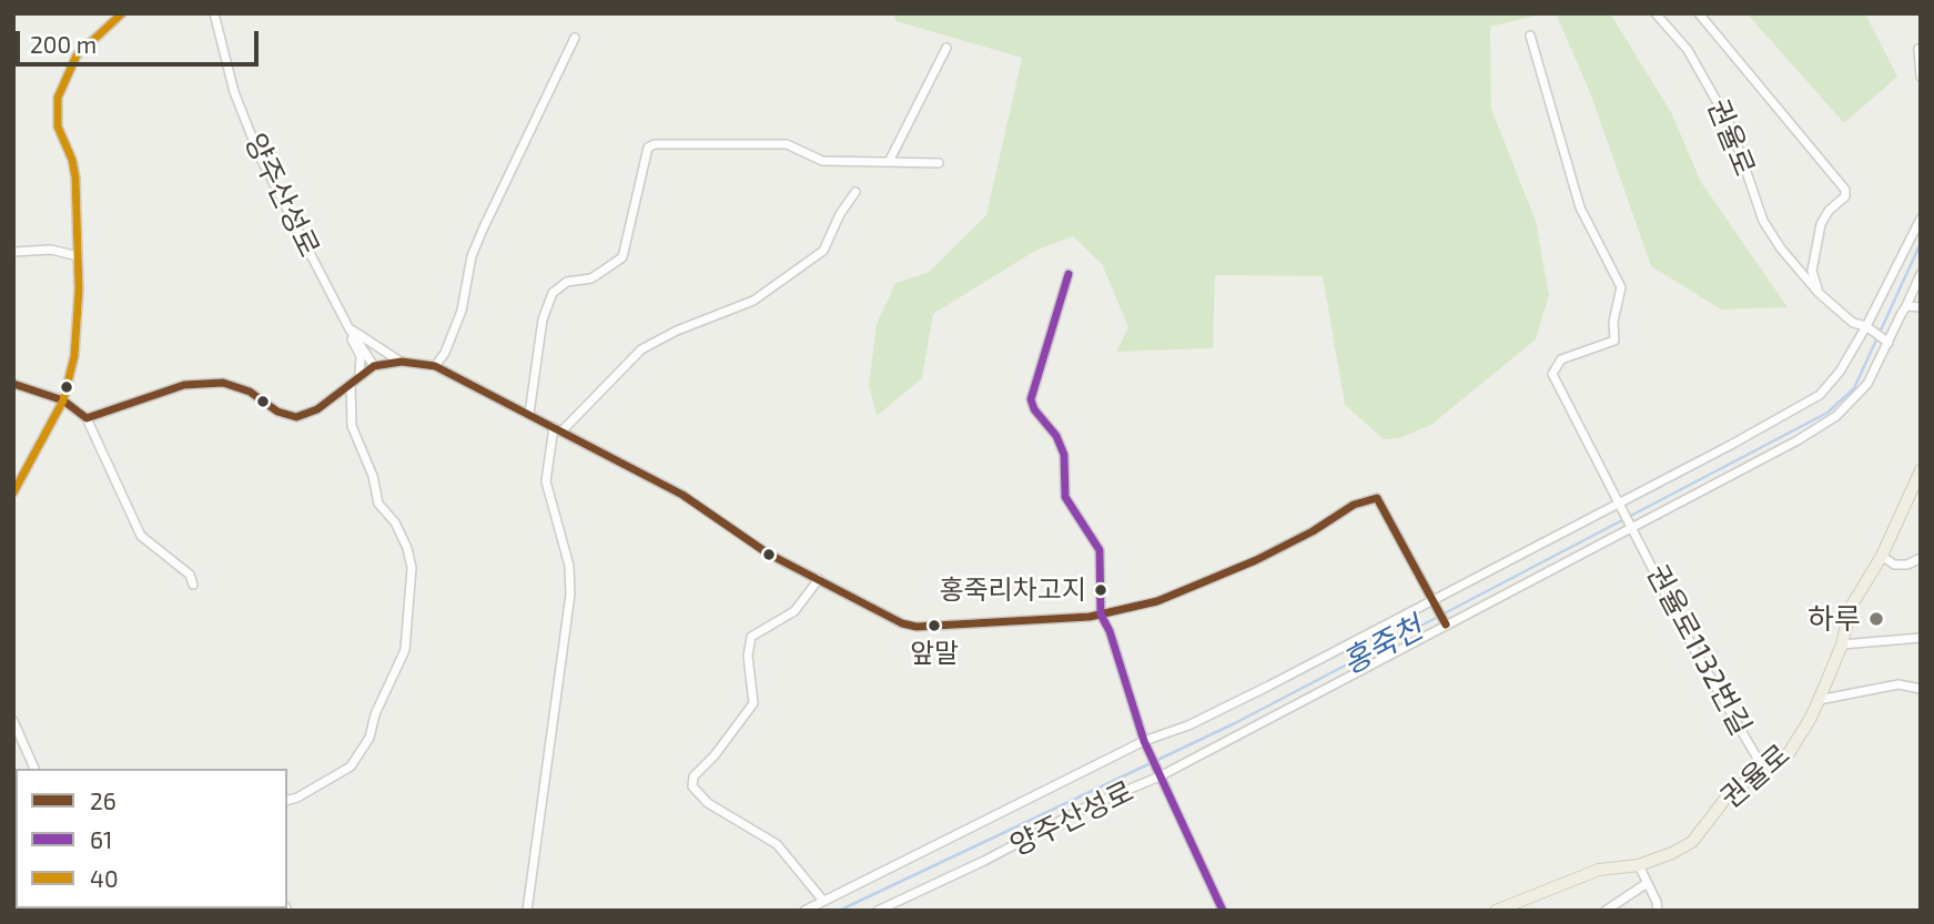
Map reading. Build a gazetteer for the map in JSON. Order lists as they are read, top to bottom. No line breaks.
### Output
{"streets":{"main road":["권율로"],"street":["양주산성로","권율로1132번길"]},"crossings":[["권율로","권율로1132번길"]],"water":["홍죽천"],"places":["홍죽리차고지","하루","앞말"],"lines":["transit line 40","transit line 61","transit line 26"],"legend":["26","61","40"],"scale_bar":"200 m"}
